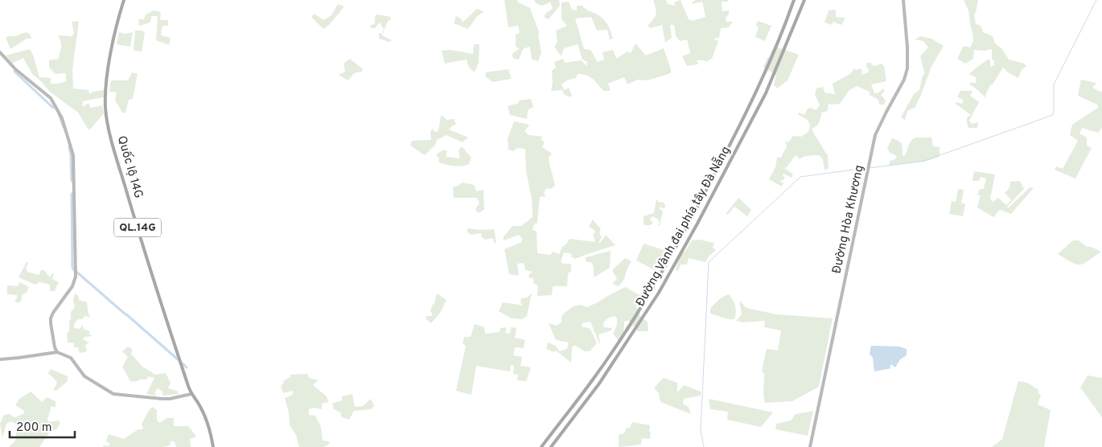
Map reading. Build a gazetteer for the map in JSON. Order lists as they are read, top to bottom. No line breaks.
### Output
{"streets":{"main road":["Quốc lộ 14G","Đường Vành đai phía tây Đà Nẵng","QL.14G"],"street":["Đường Hòa Khương"]},"scale_bar":"200 m"}
